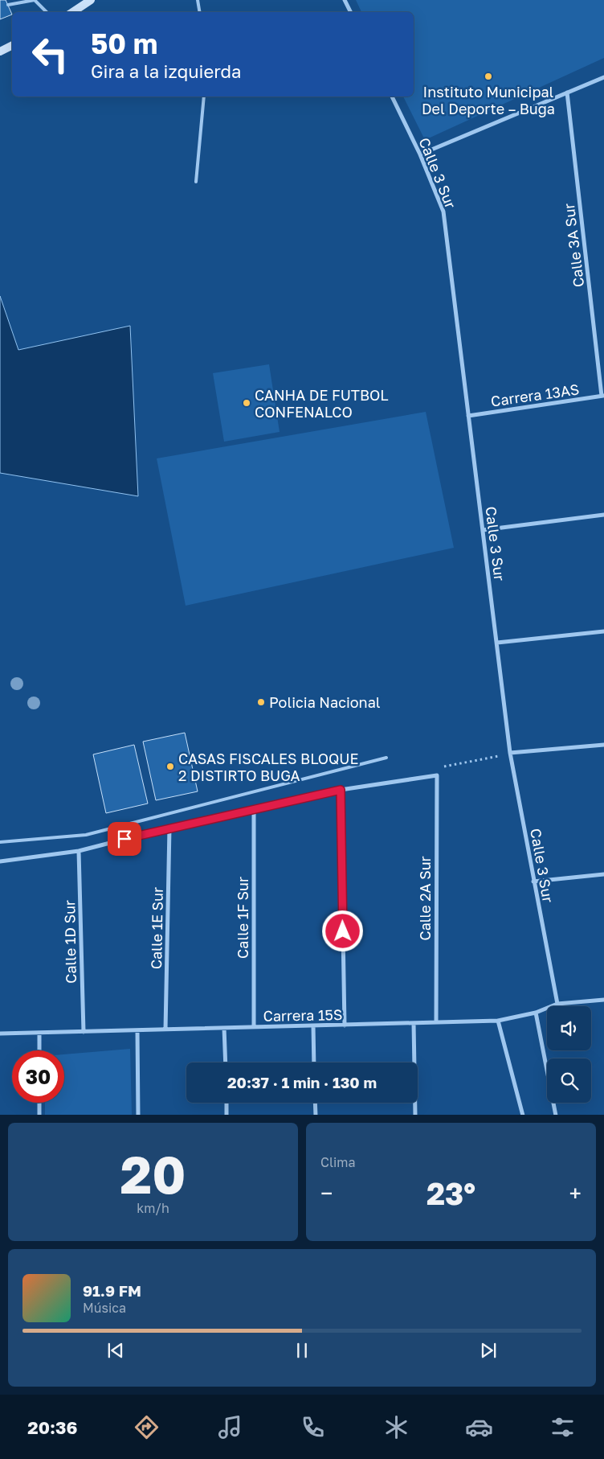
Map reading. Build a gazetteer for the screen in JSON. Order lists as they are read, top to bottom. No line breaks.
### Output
{"streets":{"street":["Calle 3 Sur","Calle 3A Sur","Carrera 13AS","Calle 2A Sur","Calle 1F Sur","Calle 1E Sur","Calle 1D Sur","Carrera 15S"]},"crossings":[["Calle 3 Sur","Carrera 13AS"],["Calle 3 Sur","Carrera 15S"],["Calle 3A Sur","Carrera 13AS"],["Calle 2A Sur","Carrera 15S"],["Calle 1F Sur","Carrera 15S"],["Calle 1E Sur","Carrera 15S"],["Calle 1D Sur","Carrera 15S"]],"places":["Instituto Municipal Del Deporte – Buga","CANHA DE FUTBOL CONFENALCO","Policia Nacional","CASAS FISCALES BLOQUE 2 DISTIRTO BUGA"],"page":{"turn":["50 m","Gira a la izquierda"],"limit":"30","trip":"20:37 · 1 min · 130 m","tile":[["20","km/h"],"Clima"],"heat":["−","23°","+"],"song":["91.9 FM","Música"],"tabs":"20:36"}}
